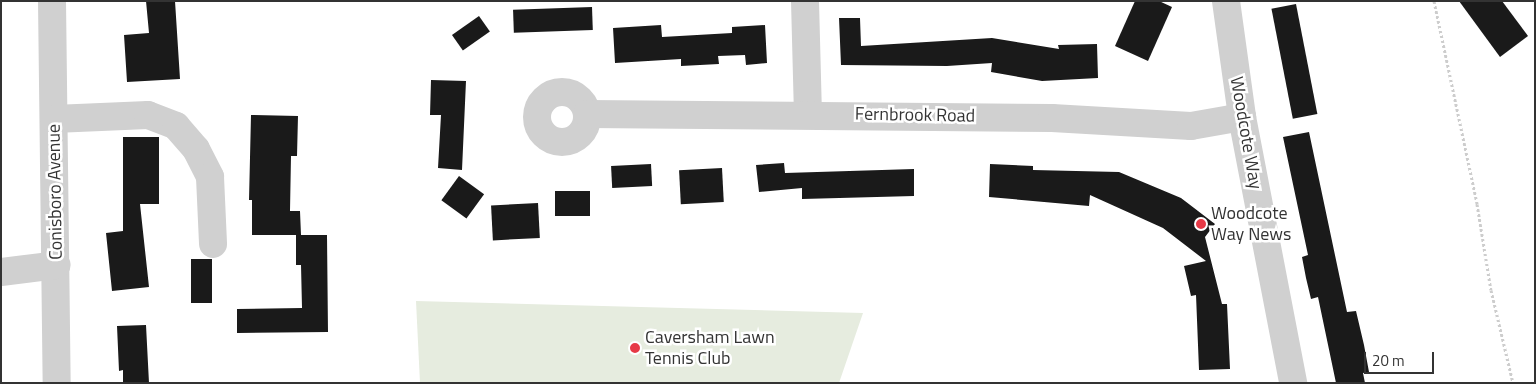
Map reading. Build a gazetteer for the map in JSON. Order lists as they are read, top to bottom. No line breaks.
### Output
{"streets":{"street":["Fernbrook Road","Woodcote Way","Conisboro Avenue"]},"crossings":[["Fernbrook Road","Woodcote Way"]],"places":["Woodcote Way News","Caversham Lawn Tennis Club"],"scale_bar":"20 m"}
